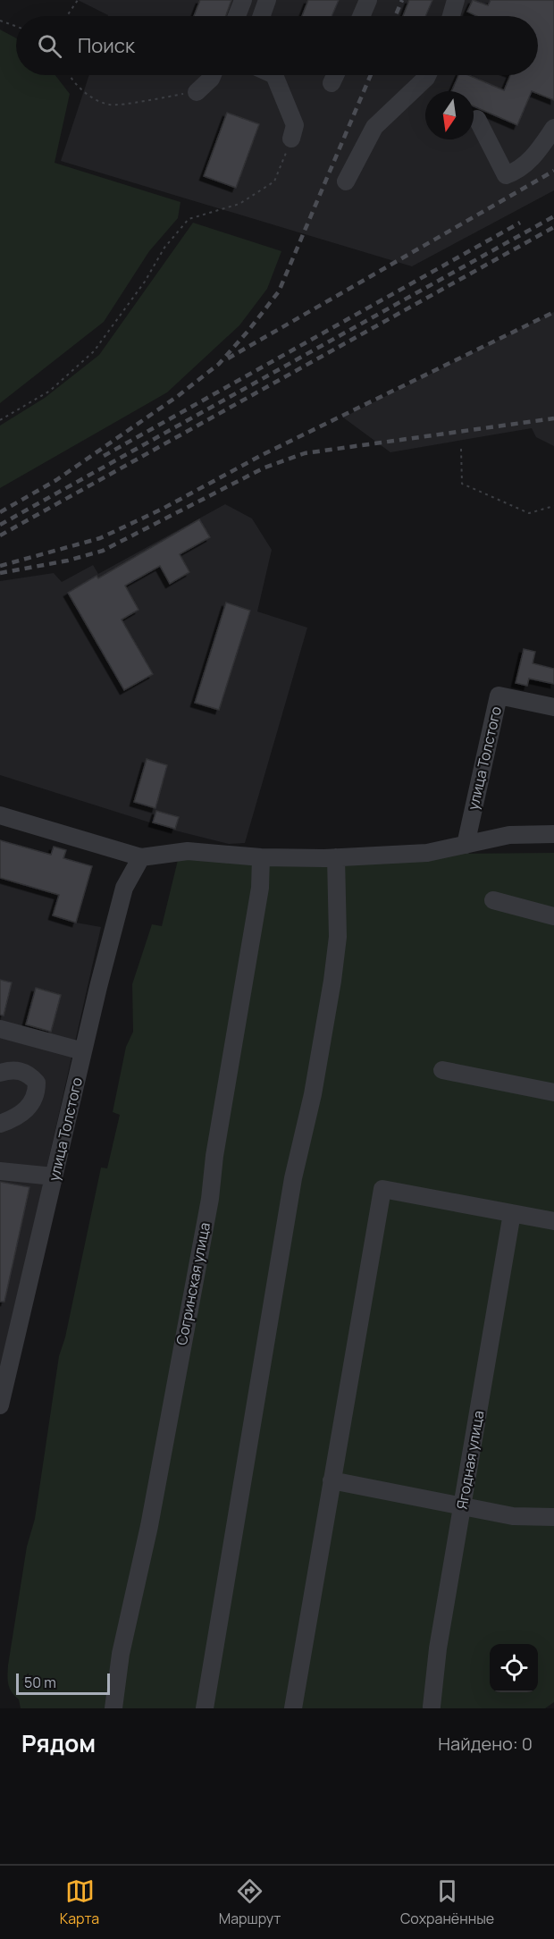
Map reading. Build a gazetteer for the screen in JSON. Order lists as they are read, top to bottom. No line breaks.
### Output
{"streets":{"street":["улица Толстого","Согринская улица","Ягодная улица"]},"scale_bar":"50 m","north":"bottom","page":{"search":"Поиск","scale":"50 m","heading":["Рядом","Найдено: 0"],"nav":["Карта","Маршрут","Сохранённые"]}}
